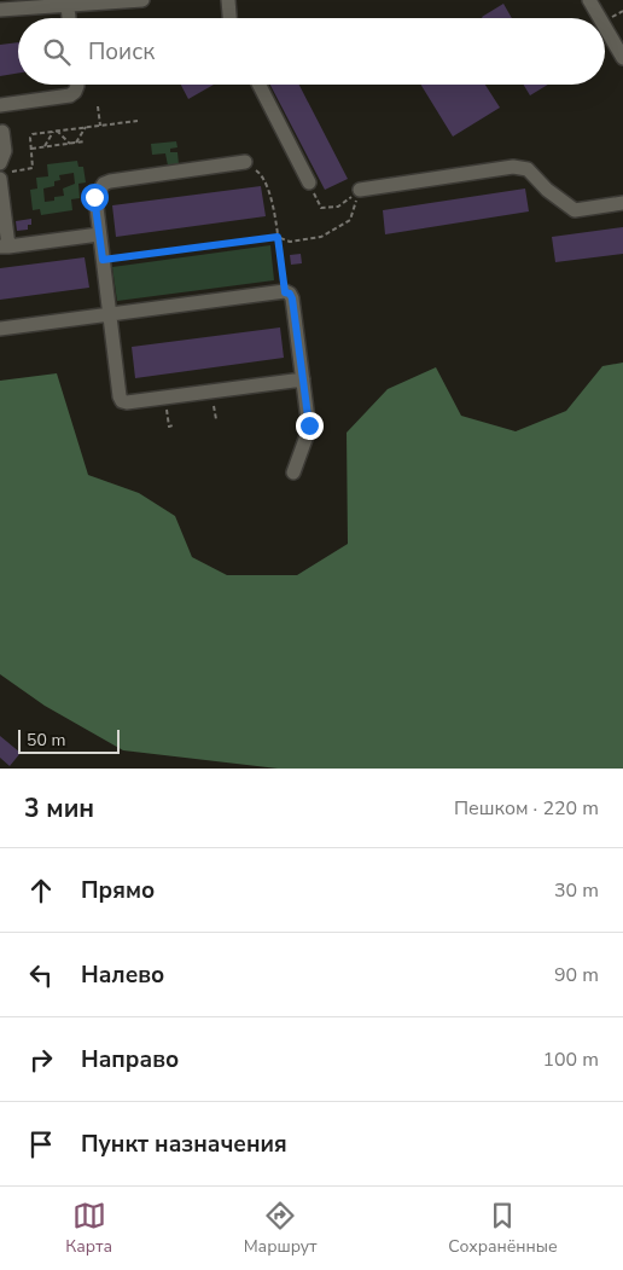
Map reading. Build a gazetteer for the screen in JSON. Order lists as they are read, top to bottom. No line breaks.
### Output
{"scale_bar":"50 m","page":{"search":"Поиск","scale":"50 m","heading":["3 мин","Пешком · 220 m"],"list":[["Прямо","30 m"],["Налево","90 m"],["Направо","100 m"],"Пункт назначения"],"nav":["Карта","Маршрут","Сохранённые"]}}
